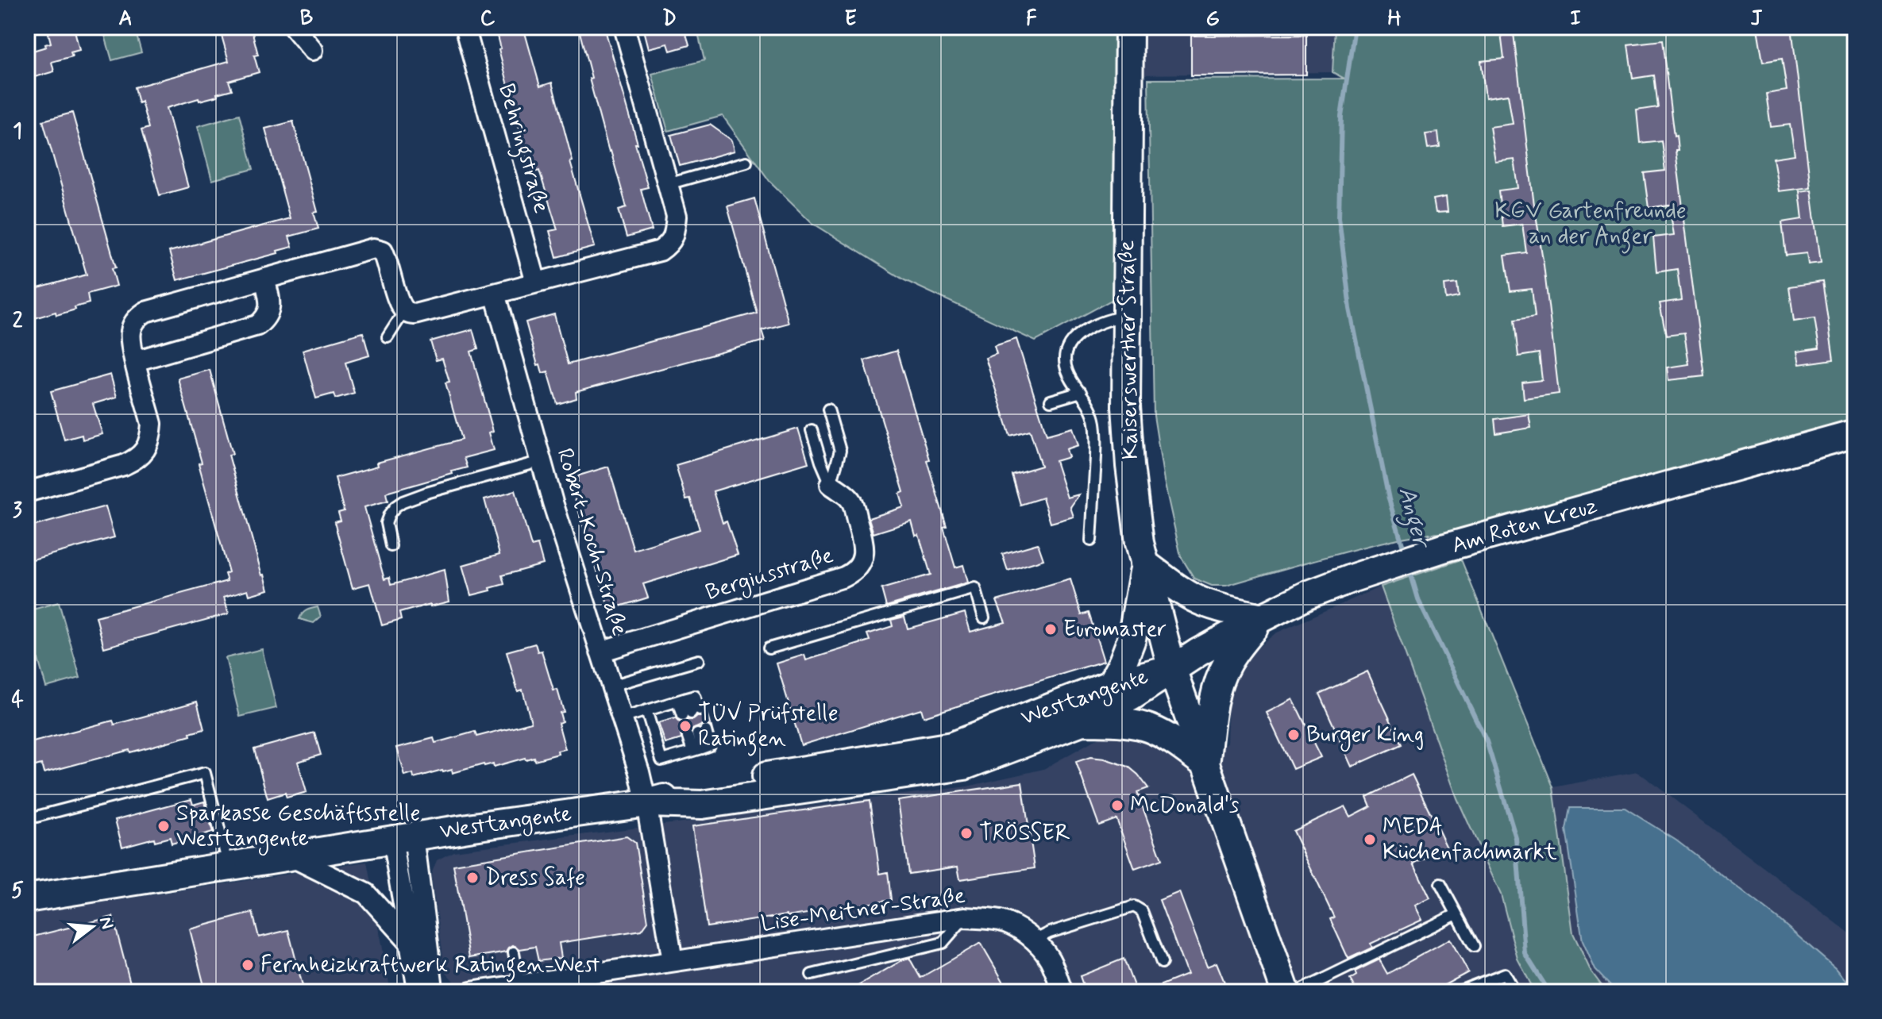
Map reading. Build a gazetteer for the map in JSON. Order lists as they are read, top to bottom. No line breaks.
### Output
{"streets":{"street":["Behringstraße","Kaiserswerther Straße","Am Roten Kreuz","Robert-Koch-Straße","Bergiusstraße","Westtangente","Lise-Meitner-Straße"]},"crossings":[["Kaiserswerther Straße","Am Roten Kreuz"],["Kaiserswerther Straße","Westtangente"],["Am Roten Kreuz","Westtangente"],["Robert-Koch-Straße","Bergiusstraße"],["Robert-Koch-Straße","Westtangente"]],"water":["Anger"],"parks":["KGV Gartenfreunde an der Anger"],"places":["Euromaster","TÜV Prüfstelle Ratingen","Burger King","McDonald's","Sparkasse Geschäftsstelle Westtangente","TRÖSSER","MEDA Küchenfachmarkt","Dress Safe","Fernheizkraftwerk Ratingen-West"],"north":"right","grid":{"columns":["A","B","C","D","E","F","G","H","I","J"],"rows":["1","2","3","4","5"]}}
